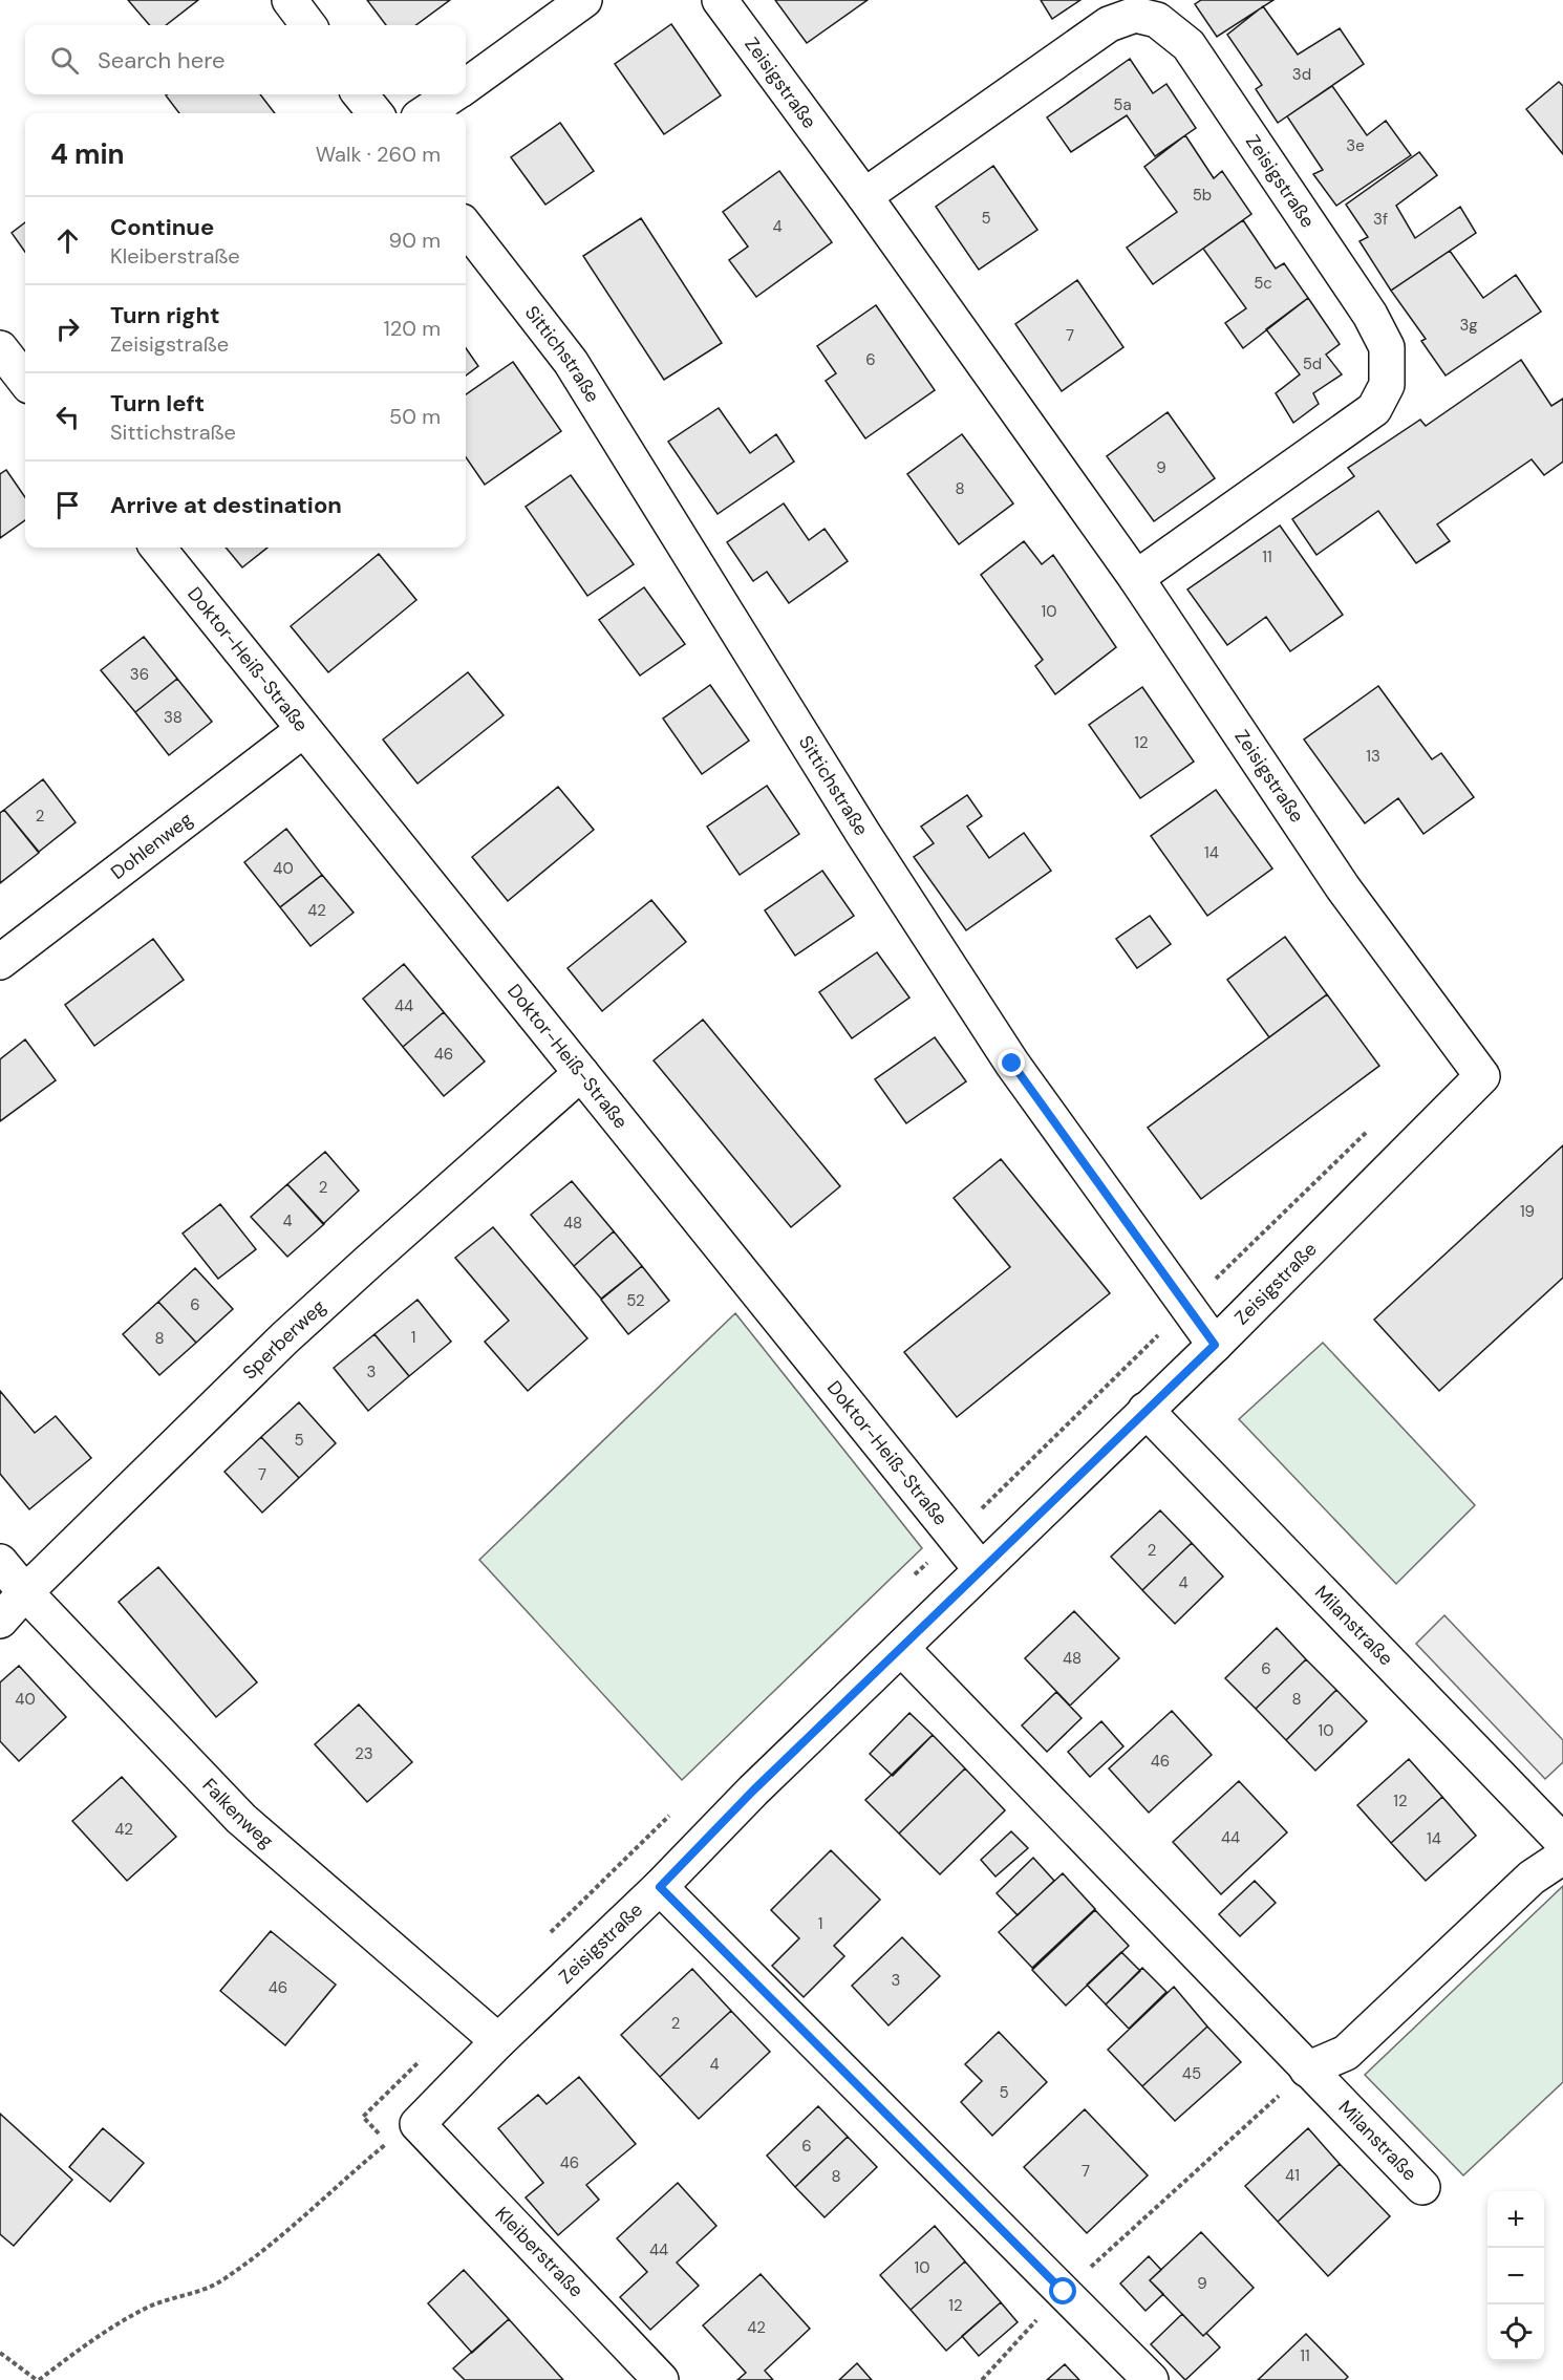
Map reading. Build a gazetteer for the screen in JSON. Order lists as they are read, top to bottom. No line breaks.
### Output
{"streets":{"street":["Zeisigstraße","Sittichstraße","Doktor-Heiß-Straße","Dohlenweg","Sperberweg","Milanstraße","Falkenweg","Kleiberstraße"]},"crossings":[["Zeisigstraße","Sittichstraße"],["Zeisigstraße","Doktor-Heiß-Straße"],["Zeisigstraße","Milanstraße"],["Zeisigstraße","Falkenweg"],["Zeisigstraße","Kleiberstraße"],["Doktor-Heiß-Straße","Dohlenweg"],["Doktor-Heiß-Straße","Sperberweg"],["Sperberweg","Falkenweg"]],"house_numbers":["3d","5a","3e","5b","5","3f","4","5c","3g","7","6","5d","9","8","11","10","36","38","12","13","2","14","40","42","44","46","2","19","4","48","52","6","1","8","3","5","7","2","4","48","6","40","8","10","23","46","12","42","44","14","1","3","46","2","4","45","5","6","46","7","41","8","44","10","9","12","42","11"],"page":{"search":"Search here","heading":["4 min","Walk · 260 m"],"list":[["Continue","Kleiberstraße","90 m"],["Turn right","Zeisigstraße","120 m"],["Turn left","Sittichstraße","50 m"],"Arrive at destination"],"map_buttons":["+","−"]}}
